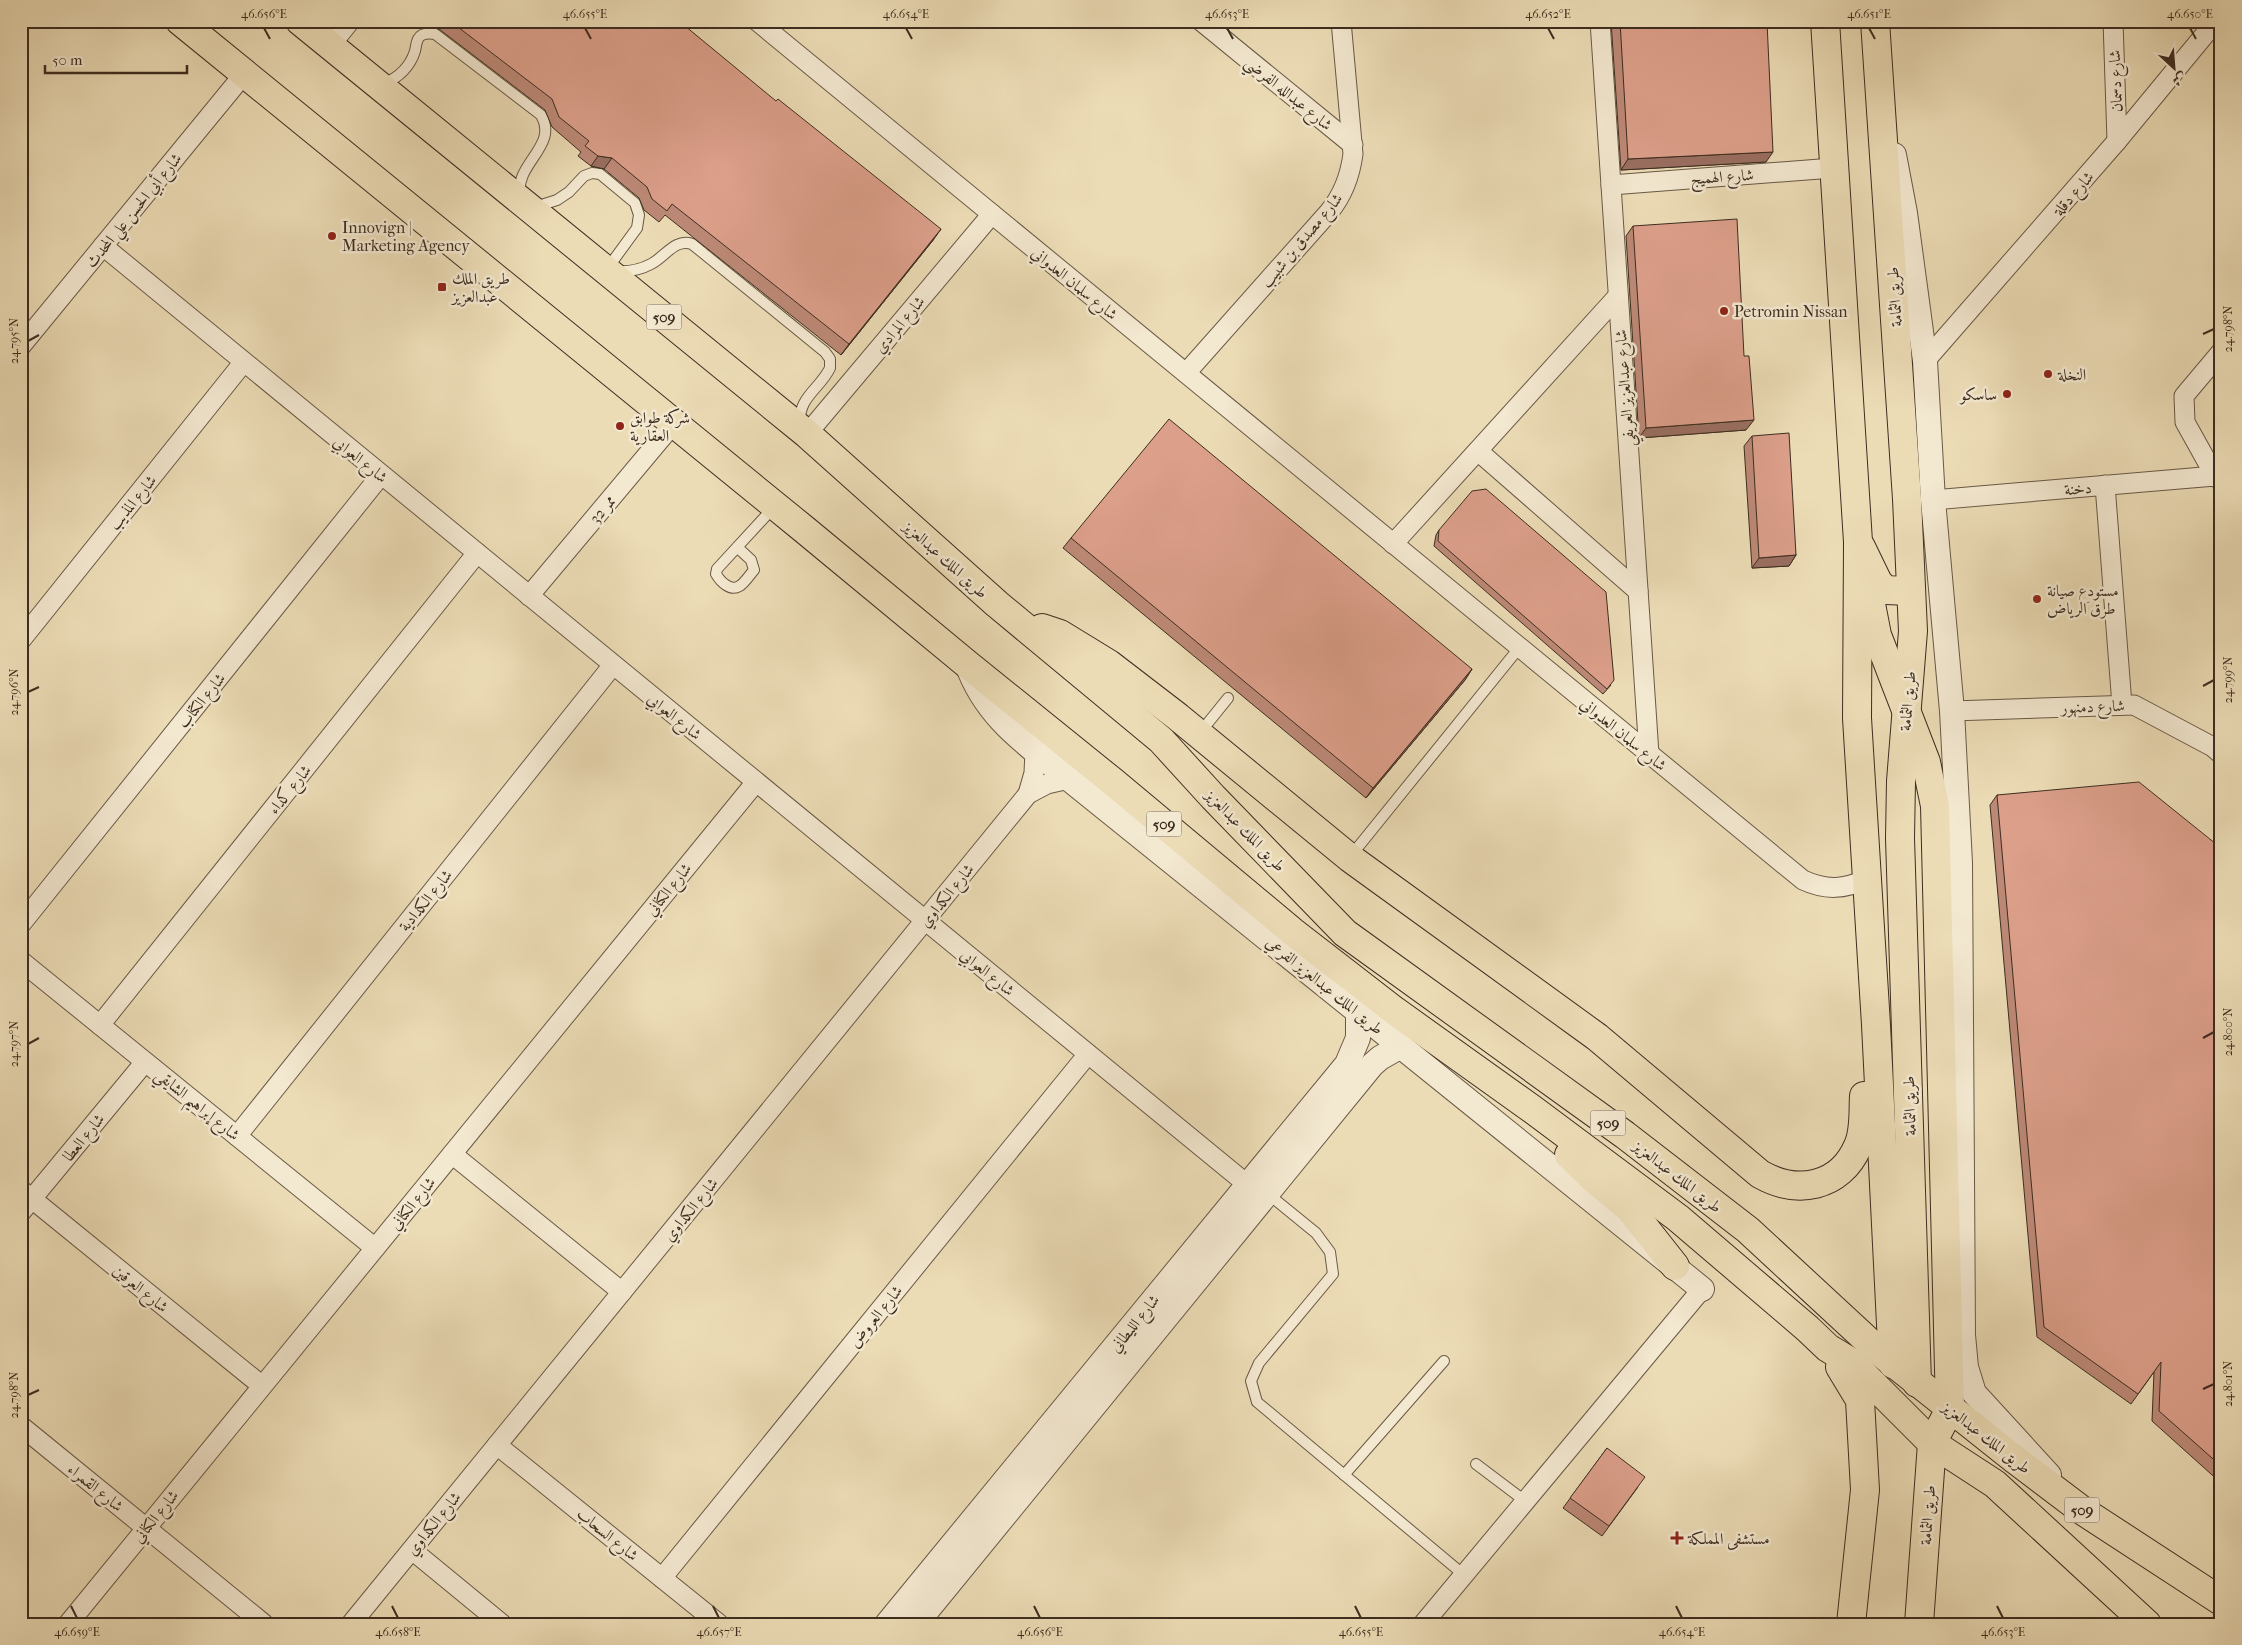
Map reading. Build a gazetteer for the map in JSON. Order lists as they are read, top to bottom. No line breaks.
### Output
{"streets":{"main road":["طريق الثمامة","509","طريق الملك عبدالعزيز"],"street":["شارع دسمان","شارع عبدالله الفرضي","شارع الهميج","شارع دقلة","شارع أبي الحسن علي المحدث","شارع مصدق بن شبيب","شارع سلمان العدواني","شارع المرادي","شارع عبدالعزيز العريفي","شارع العوابي","دخنة","شارع المذيب","ممر 32","شارع الكتاب","شارع دمنهور","شارع كداء","شارع الكناني","شارع الكداوي","شارع الكدادية","طريق الملك عبدالعزيز الفرعي","شارع إبراهيم الشايقي","شارع العطا","شارع العرقين","شارع العروض","شارع الليطاني","شارع القمراء","شارع السحاب"]},"crossings":[["شارع دسمان","شارع دقلة"],["شارع عبدالله الفرضي","شارع مصدق بن شبيب"],["شارع الهميج","طريق الثمامة"],["شارع الهميج","شارع عبدالعزيز العريفي"],["شارع أبي الحسن علي المحدث","شارع العوابي"],["شارع أبي الحسن علي المحدث","طريق الملك عبدالعزيز"],["شارع مصدق بن شبيب","شارع سلمان العدواني"],["شارع سلمان العدواني","طريق الثمامة"],["شارع سلمان العدواني","شارع المرادي"],["شارع سلمان العدواني","شارع عبدالعزيز العريفي"],["طريق الثمامة","طريق الملك عبدالعزيز"],["شارع المرادي","طريق الملك عبدالعزيز"],["شارع العوابي","شارع المذيب"],["شارع العوابي","ممر 32"],["شارع العوابي","شارع الكتاب"],["شارع العوابي","شارع كداء"],["شارع العوابي","شارع الكناني"],["شارع العوابي","شارع الكداوي"],["شارع العوابي","شارع الكدادية"],["شارع العوابي","شارع العروض"],["شارع العوابي","شارع الليطاني"],["ممر 32","طريق الملك عبدالعزيز"],["طريق الملك عبدالعزيز","طريق الملك عبدالعزيز الفرعي"],["شارع كداء","شارع إبراهيم الشايقي"],["شارع الكناني","شارع إبراهيم الشايقي"],["شارع الكناني","شارع العرقين"],["شارع الكناني","شارع القمراء"],["شارع الكداوي","طريق الملك عبدالعزيز الفرعي"],["شارع الكداوي","شارع السحاب"],["شارع الكدادية","شارع إبراهيم الشايقي"],["طريق الملك عبدالعزيز الفرعي","شارع الليطاني"],["شارع إبراهيم الشايقي","شارع العطا"],["شارع العطا","شارع العرقين"],["شارع العروض","شارع السحاب"]],"places":{"other":["Innovign | Marketing Agency","Petromin Nissan","النخلة","ساسكو","شركة طوابق العقارية","مستودع صيانة طرق الرياض"],"transit":["طريق الملك عبدالعزيز"],"health":["مستشفى المملكة"]},"scale_bar":"50 m","north":"bottom right","coordinates":["46.656°E","46.655°E","46.654°E","46.653°E","46.652°E","46.651°E","46.650°E","24.798°N","24.795°N","24.799°N","24.796°N","24.800°N","24.797°N","24.801°N","46.659°E","46.658°E","46.657°E"]}
